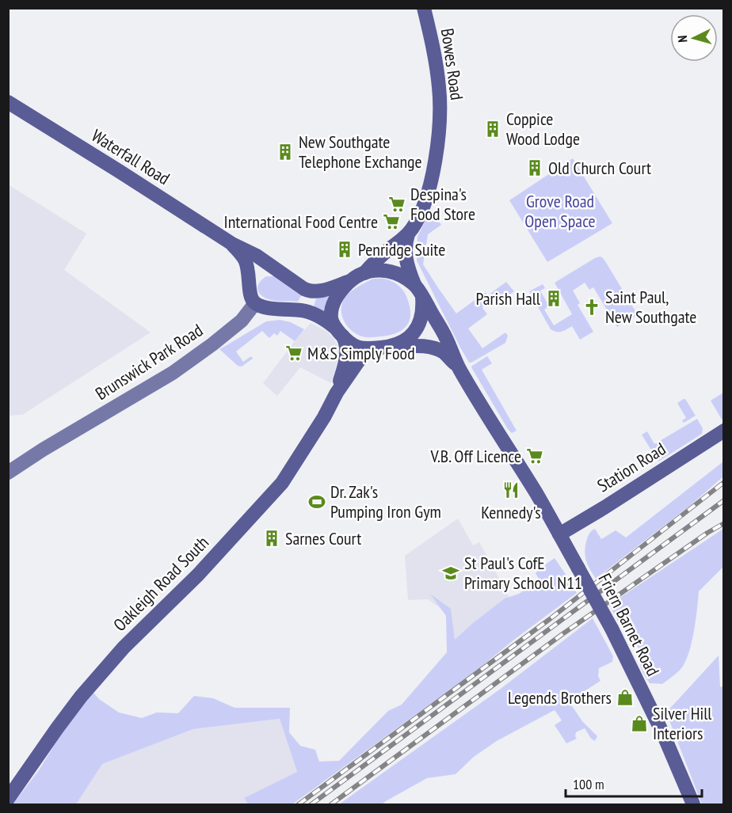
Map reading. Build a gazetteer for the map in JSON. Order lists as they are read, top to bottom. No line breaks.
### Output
{"streets":{"main road":["Bowes Road","Waterfall Road","Station Road","Oakleigh Road South","Friern Barnet Road"],"street":["Brunswick Park Road"]},"crossings":[["Bowes Road","Oakleigh Road South"],["Bowes Road","Friern Barnet Road"],["Station Road","Friern Barnet Road"],["Oakleigh Road South","Friern Barnet Road"]],"parks":["Grove Road Open Space"],"places":{"building":["Coppice Wood Lodge","New Southgate Telephone Exchange","Old Church Court","Penridge Suite","Parish Hall","Sarnes Court"],"supermarket":["Despina's Food Store","International Food Centre","M&S Simply Food","V.B. Off Licence"],"church":["Saint Paul, New Southgate"],"restaurant":["Kennedy's"],"sports":["Dr. Zak's Pumping Iron Gym"],"school or university":["St Paul's CofE Primary School N11"],"shop":["Legends Brothers","Silver Hill Interiors"]},"scale_bar":"100 m","north":"left"}
